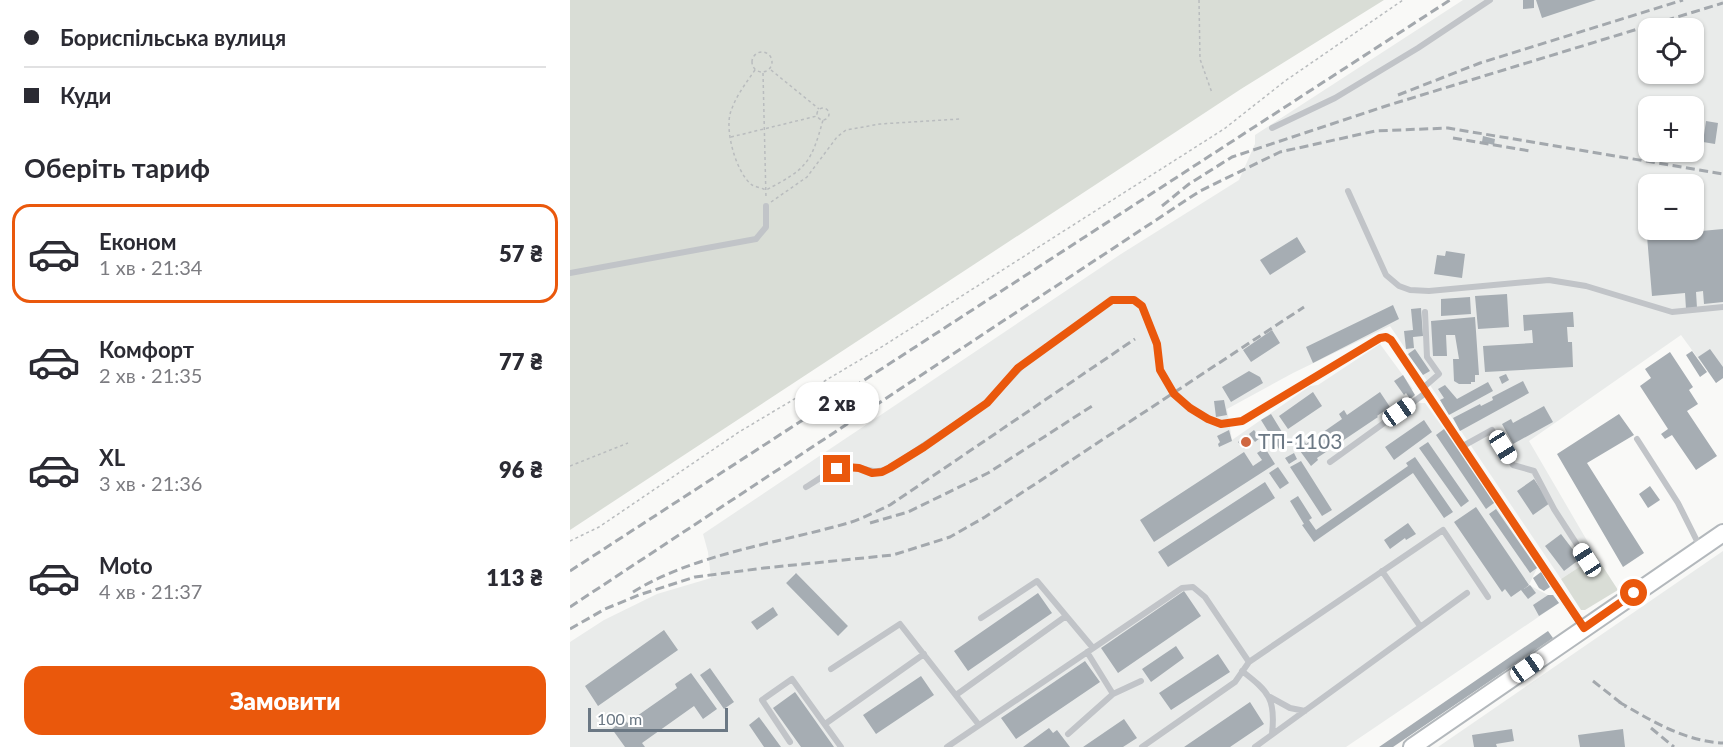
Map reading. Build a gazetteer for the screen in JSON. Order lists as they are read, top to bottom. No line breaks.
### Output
{"places":["ТП-1103"],"scale_bar":"100 m","page":{"banner":["Бориспільська вулиця","Куди"],"map_buttons":["+","−"],"heading":"Оберіть тариф","list":[{"name":"Економ","note":"1 хв · 21:34","value":"57 ₴"},{"name":"Комфорт","note":"2 хв · 21:35","value":"77 ₴"},{"name":"XL","note":"3 хв · 21:36","value":"96 ₴"},{"name":"Moto","note":"4 хв · 21:37","value":"113 ₴"}],"bubble":"2 хв","buttons":"Замовити","scale":"100 m"}}
